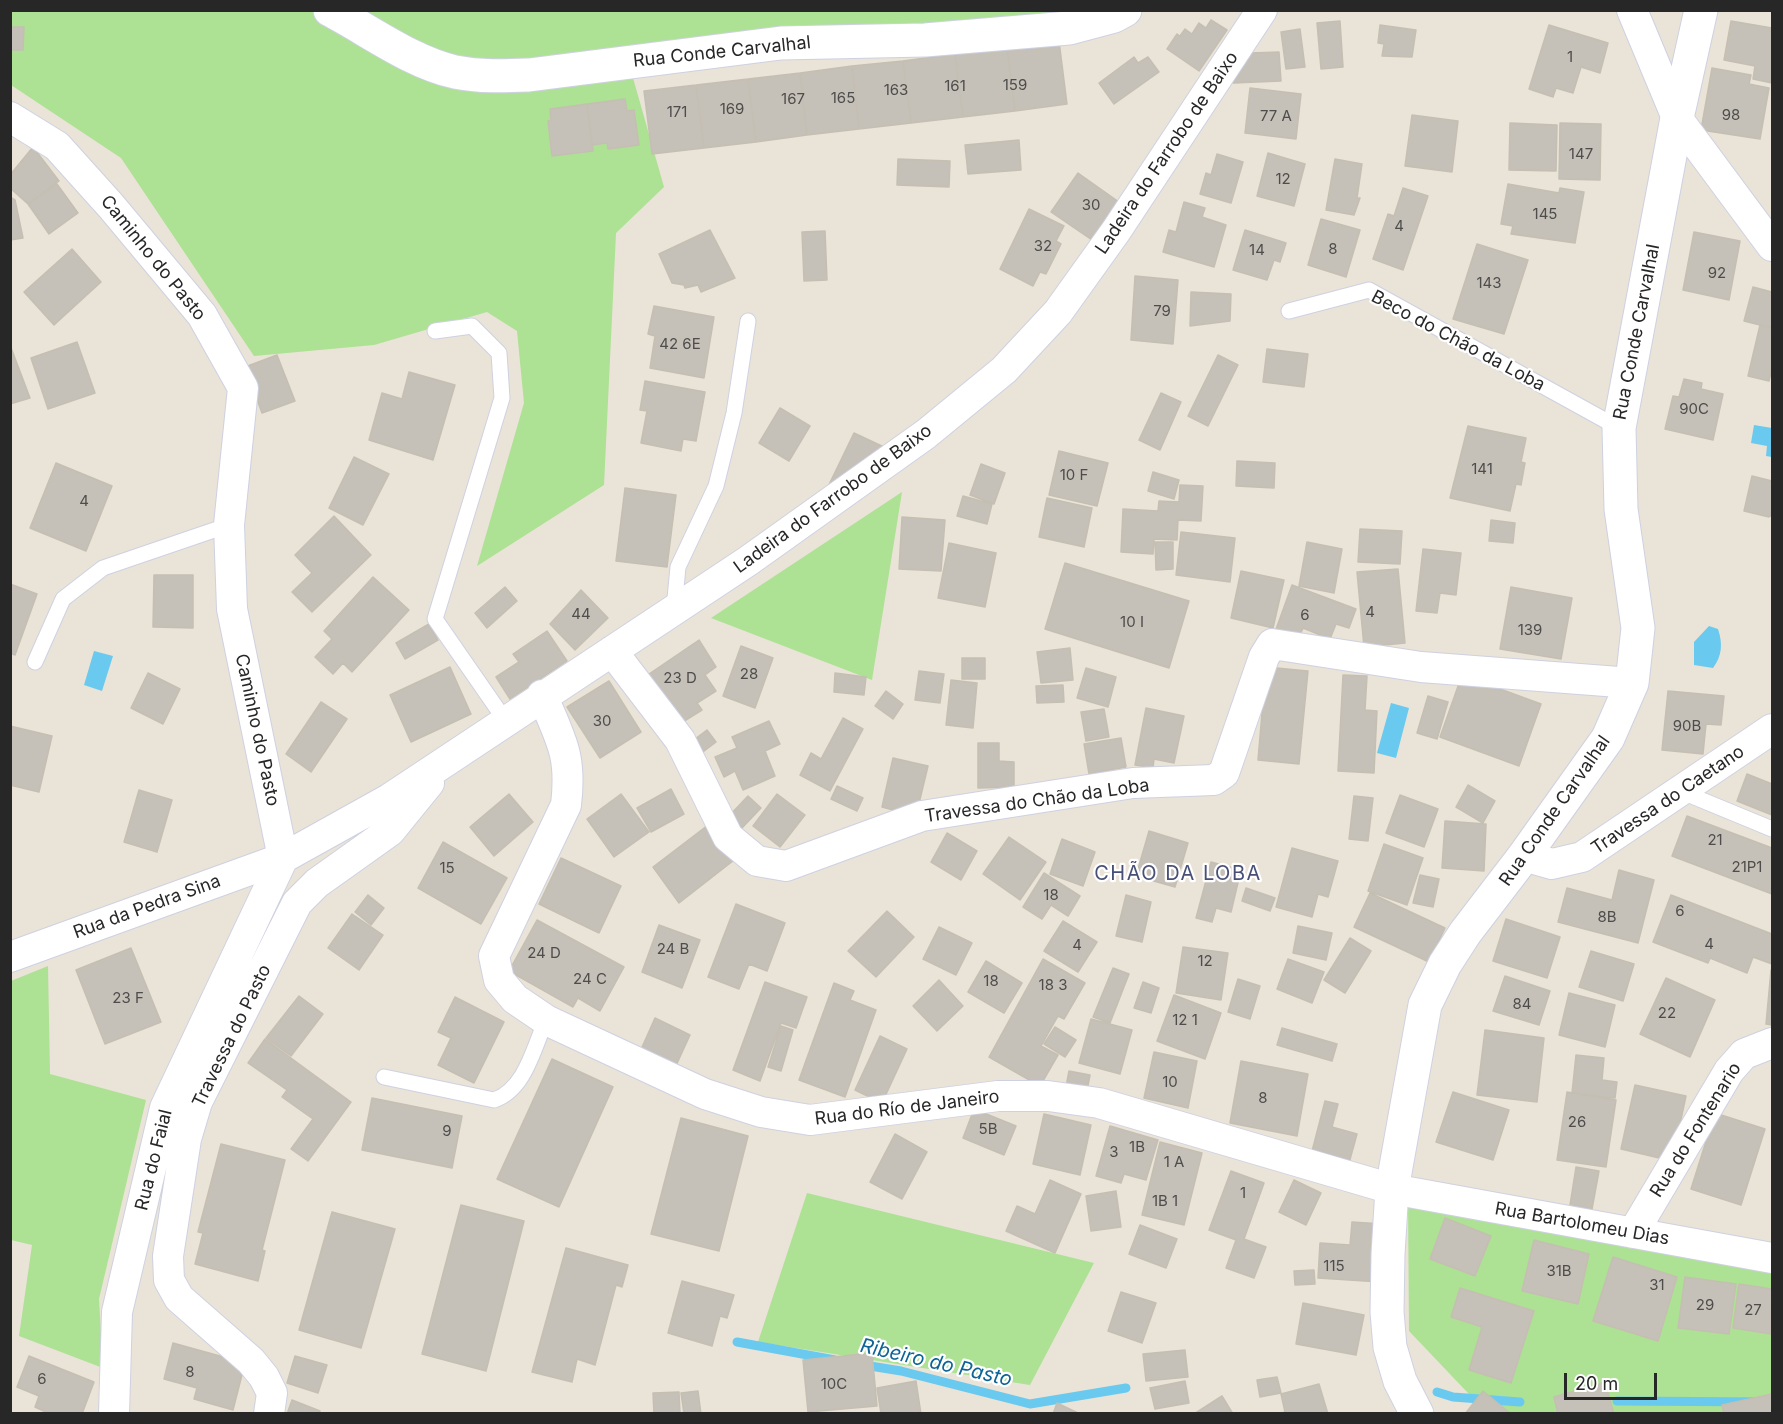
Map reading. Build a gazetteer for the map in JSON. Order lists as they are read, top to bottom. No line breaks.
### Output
{"streets":{"street":["Rua Conde Carvalhal","Ladeira do Farrobo de Baixo","Caminho do Pasto","Travessa do Caetano","Travessa do Chão da Loba","Rua da Pedra Sina","Travessa do Pasto","Rua do Río de Janeiro","Rua do Fontenario","Rua do Faial","Rua Bartolomeu Dias"],"lane":["Beco do Chão da Loba"]},"crossings":[["Rua Conde Carvalhal","Beco do Chão da Loba"],["Rua Conde Carvalhal","Travessa do Caetano"],["Rua Conde Carvalhal","Travessa do Chão da Loba"],["Rua Conde Carvalhal","Rua do Río de Janeiro"],["Rua Conde Carvalhal","Rua Bartolomeu Dias"],["Ladeira do Farrobo de Baixo","Caminho do Pasto"],["Ladeira do Farrobo de Baixo","Travessa do Chão da Loba"],["Ladeira do Farrobo de Baixo","Rua da Pedra Sina"],["Ladeira do Farrobo de Baixo","Travessa do Pasto"],["Ladeira do Farrobo de Baixo","Rua do Río de Janeiro"],["Ladeira do Farrobo de Baixo","Rua do Faial"],["Caminho do Pasto","Rua da Pedra Sina"],["Caminho do Pasto","Rua do Faial"],["Rua da Pedra Sina","Rua do Faial"],["Rua do Río de Janeiro","Rua Bartolomeu Dias"],["Rua do Fontenario","Rua Bartolomeu Dias"]],"districts":["CHÃO DA LOBA"],"water":["Ribeiro do Pasto"],"house_numbers":["1","159","161","163","165","167","169","171","98","77 A","147","12","30","145","4","32","8","14","92","143","79","42 6E","90C","141","10 F","4","4","44","6","10 I","139","28","23 D","30","90B","21","21P1","15","18","6","8B","4","4","24 B","24 D","12","24 C","18","18 3","23 F","84","22","12 1","10","8","26","5B","9","1B","3","1 A","1","1B 1","115","31B","31","29","27","8","6","10C"],"scale_bar":"20 m"}
